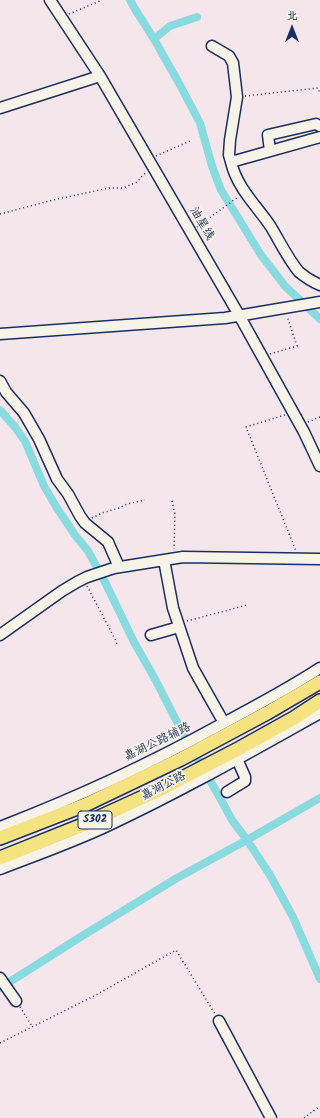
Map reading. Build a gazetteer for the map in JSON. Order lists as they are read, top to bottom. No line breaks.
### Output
{"streets":{"main road":["嘉湖公路","S302"],"street":["油星线","嘉湖公路辅路"]},"crossings":[["嘉湖公路辅路","嘉湖公路"]],"north":"top"}
